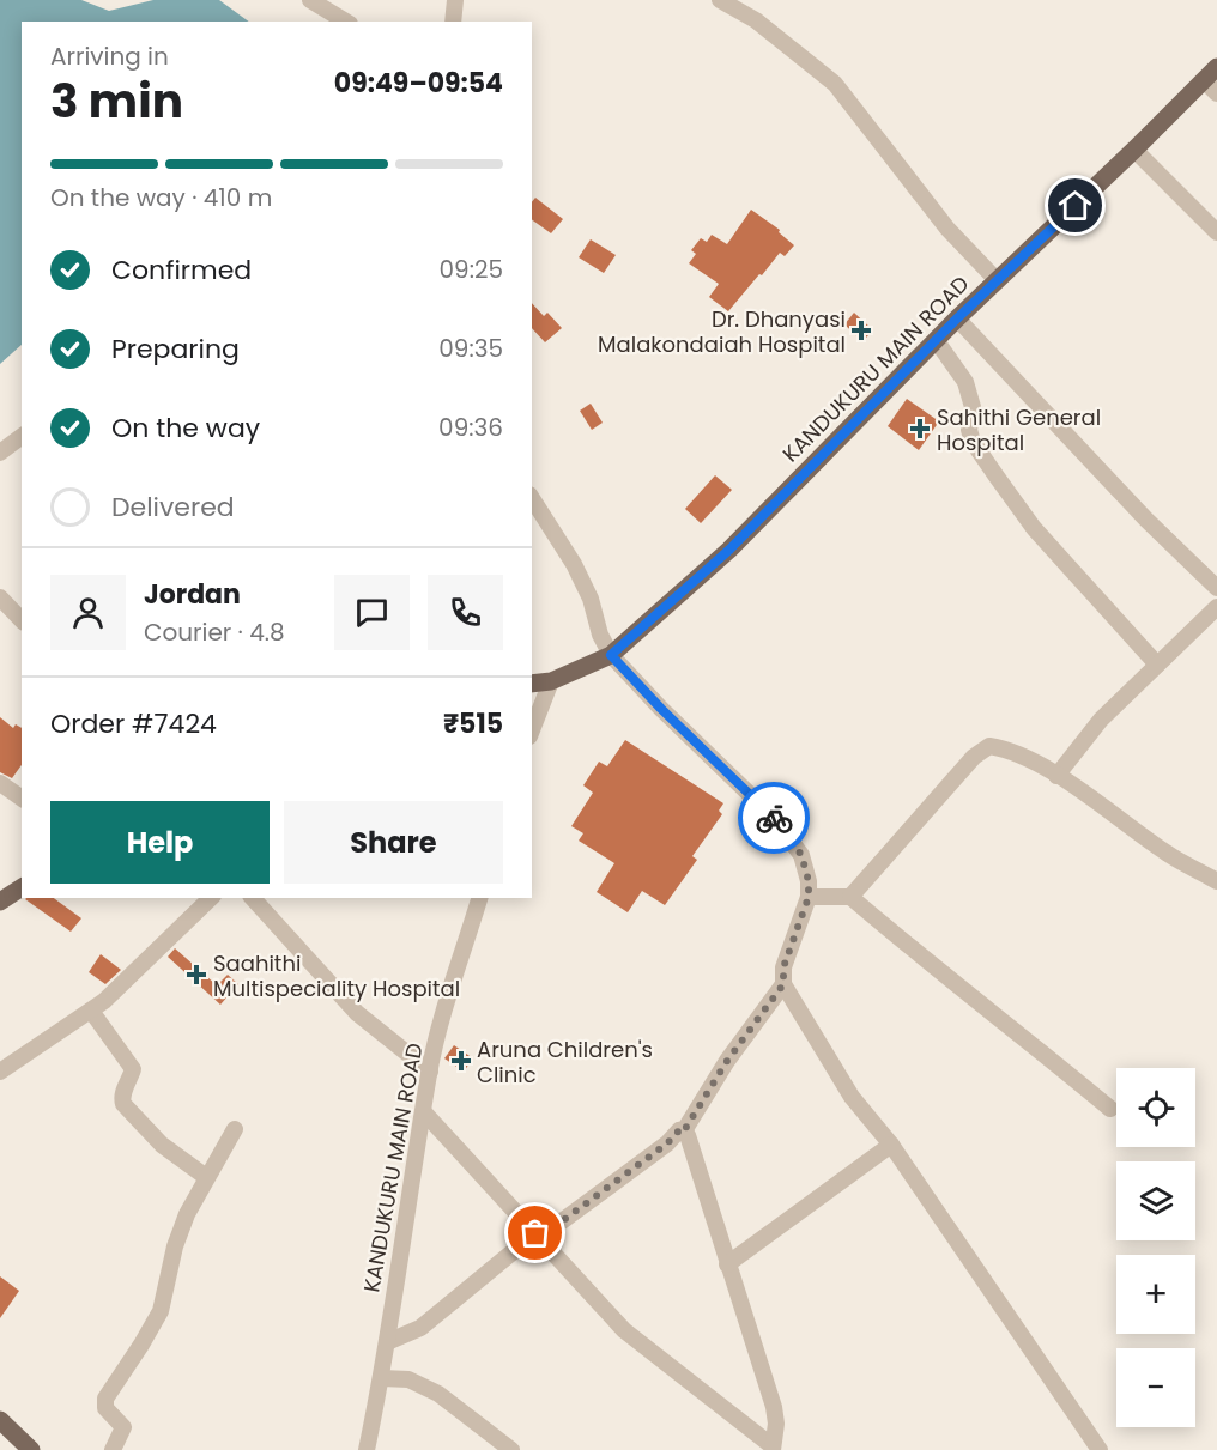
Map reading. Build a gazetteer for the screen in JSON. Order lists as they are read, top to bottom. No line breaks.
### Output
{"streets":{"main road":["KANDUKURU MAIN ROAD"]},"places":{"health":["Dr. Dhanyasi Malakondaiah Hospital","Sahithi General Hospital","Saahithi Multispeciality Hospital","Aruna Children's Clinic"]},"page":{"heading":["3 min","Arriving in","09:49–09:54"],"panel":["Jordan","Courier · 4.8","Order #7424","₹515"],"bar":"On the way · 410 m","list":[["Confirmed","09:25"],["Preparing","09:35"],["On the way","09:36"],"Delivered"],"buttons":["Help","Share"],"map_buttons":["+","−"]}}
